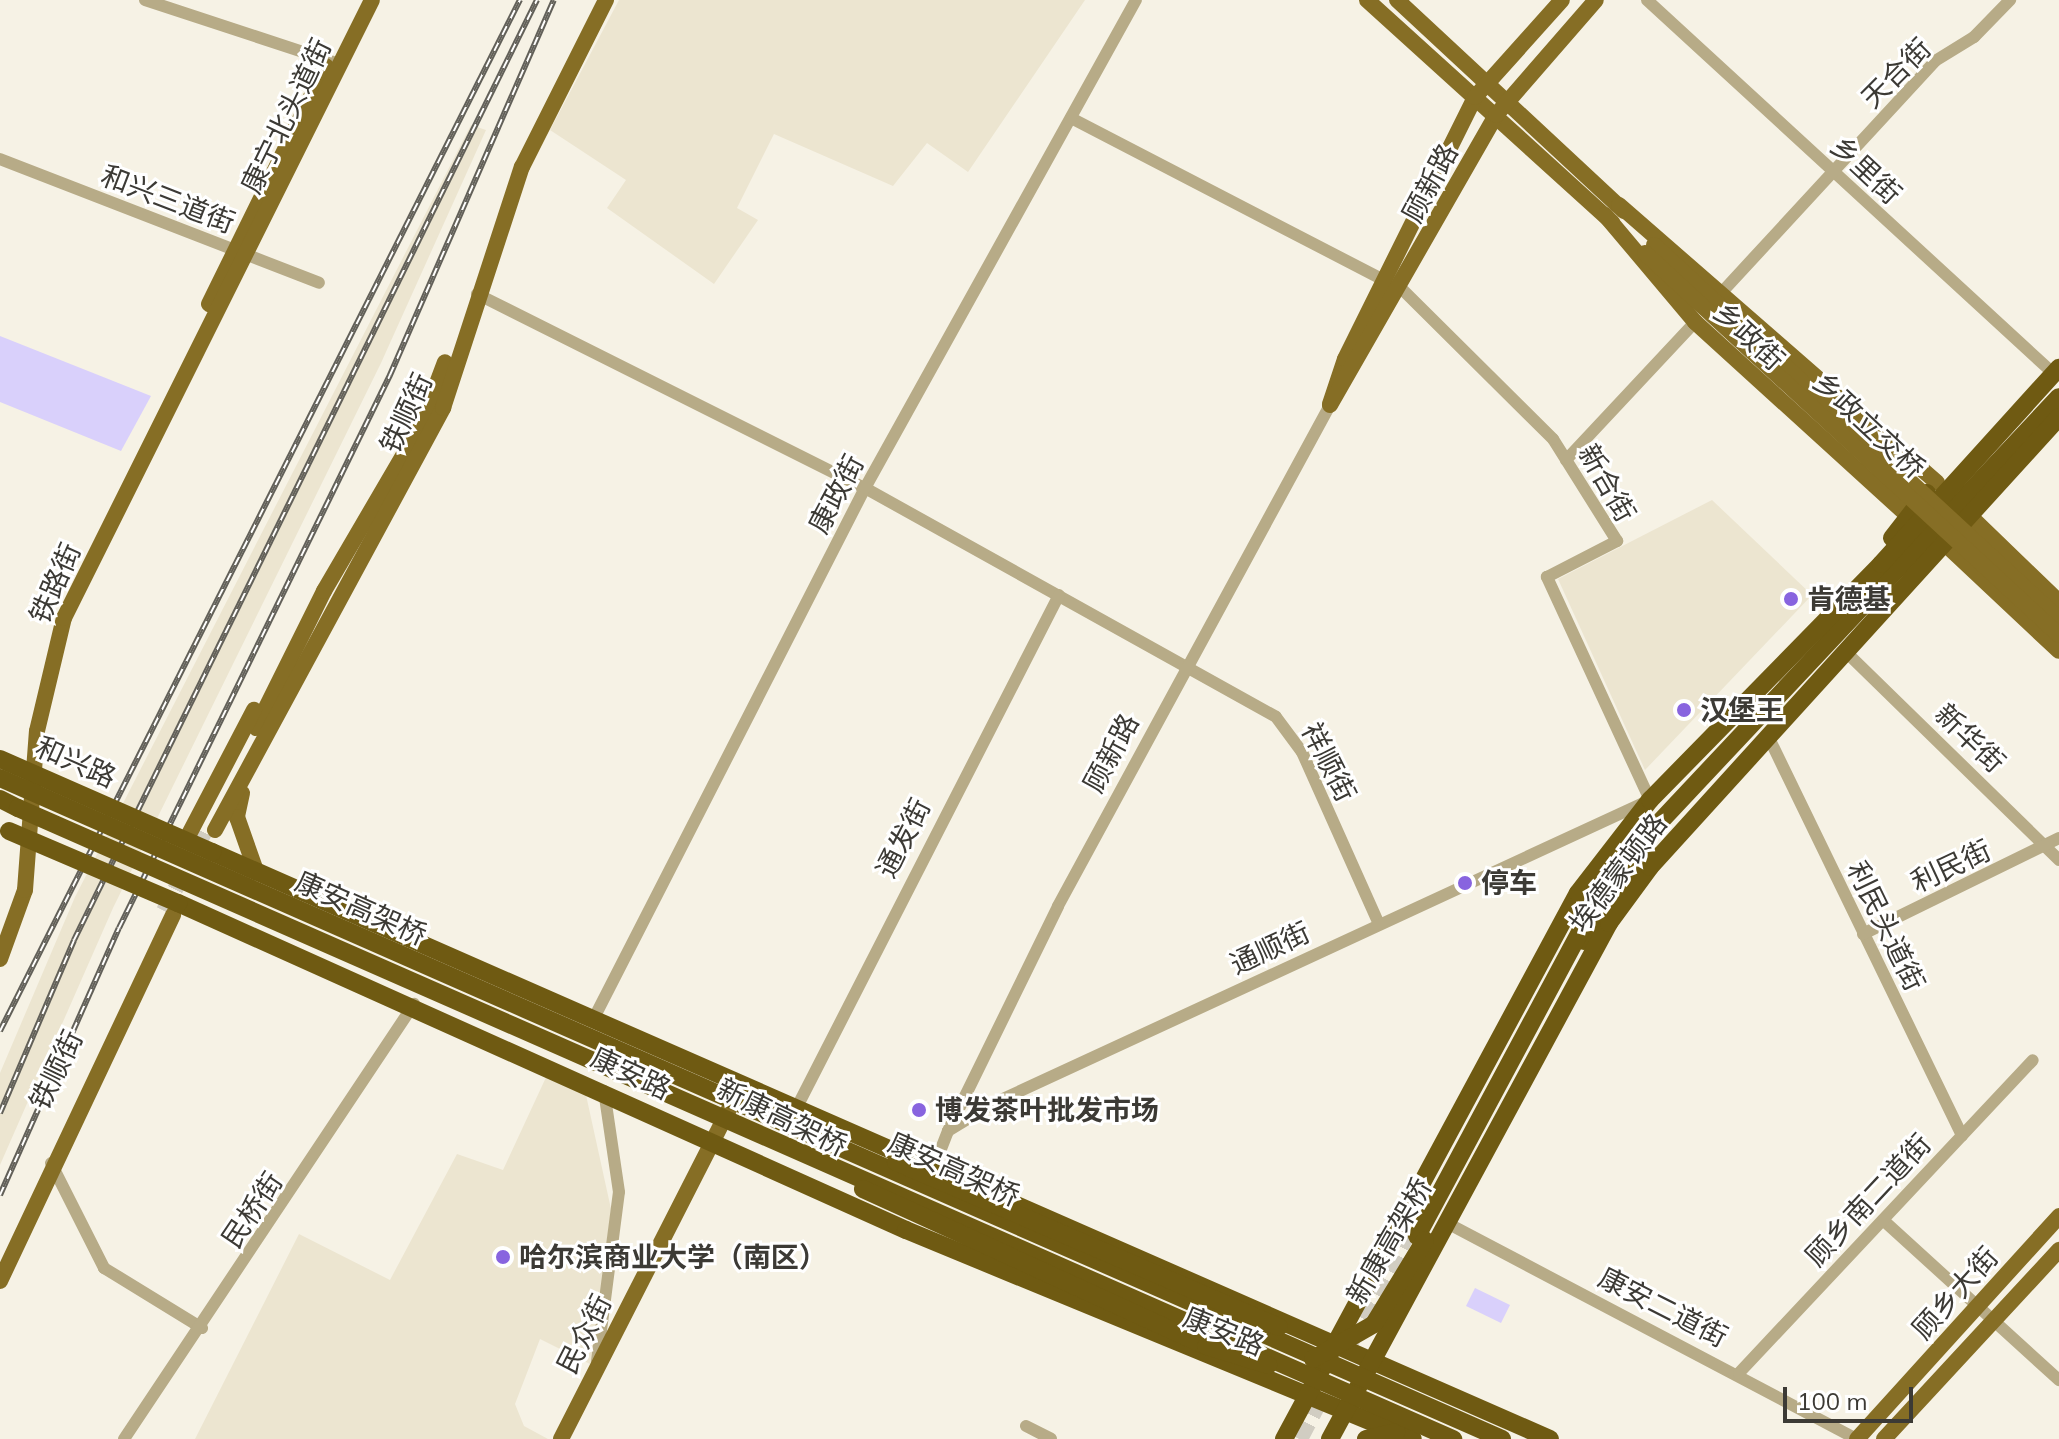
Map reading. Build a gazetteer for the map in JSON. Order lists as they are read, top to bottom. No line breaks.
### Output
{"streets":{"highway":["和兴路","埃德蒙顿路","康安高架桥","康安路","新康高架桥"],"main road":["康宁北头道街","顾新路","乡政街","铁顺街","乡政立交桥","铁路街","顾乡大街","民众街"],"street":["天合街","乡里街","和兴三道街","新合街","康政街","新华街","祥顺街","通发街","利民街","利民头道街","通顺街","顾乡南二道街","民桥街","康安二道街"]},"crossings":[["天合街","乡里街"],["天合街","乡政街"],["康宁北头道街","和兴三道街"],["康宁北头道街","铁路街"],["乡里街","埃德蒙顿路"],["顾新路","乡政街"],["顾新路","新合街"],["顾新路","祥顺街"],["顾新路","通顺街"],["和兴三道街","铁路街"],["乡政街","乡政立交桥"],["铁顺街","祥顺街"],["铁顺街","康安路"],["新合街","埃德蒙顿路"],["新合街","通顺街"],["康政街","祥顺街"],["康政街","康安路"],["新华街","利民街"],["新华街","埃德蒙顿路"],["新华街","新康高架桥"],["和兴路","康安高架桥"],["和兴路","康安路"],["祥顺街","通发街"],["祥顺街","通顺街"],["通发街","康安路"],["利民街","利民头道街"],["埃德蒙顿路","利民头道街"],["埃德蒙顿路","通顺街"],["埃德蒙顿路","康安路"],["埃德蒙顿路","新康高架桥"],["埃德蒙顿路","康安二道街"],["康安高架桥","康安路"],["康安高架桥","新康高架桥"],["利民头道街","顾乡南二道街"],["康安路","民桥街"],["康安路","民众街"],["顾乡南二道街","康安二道街"],["顾乡大街","康安二道街"]],"places":["肯德基","汉堡王","停车","博发茶叶批发市场","哈尔滨商业大学（南区）"],"scale_bar":"100 m"}
